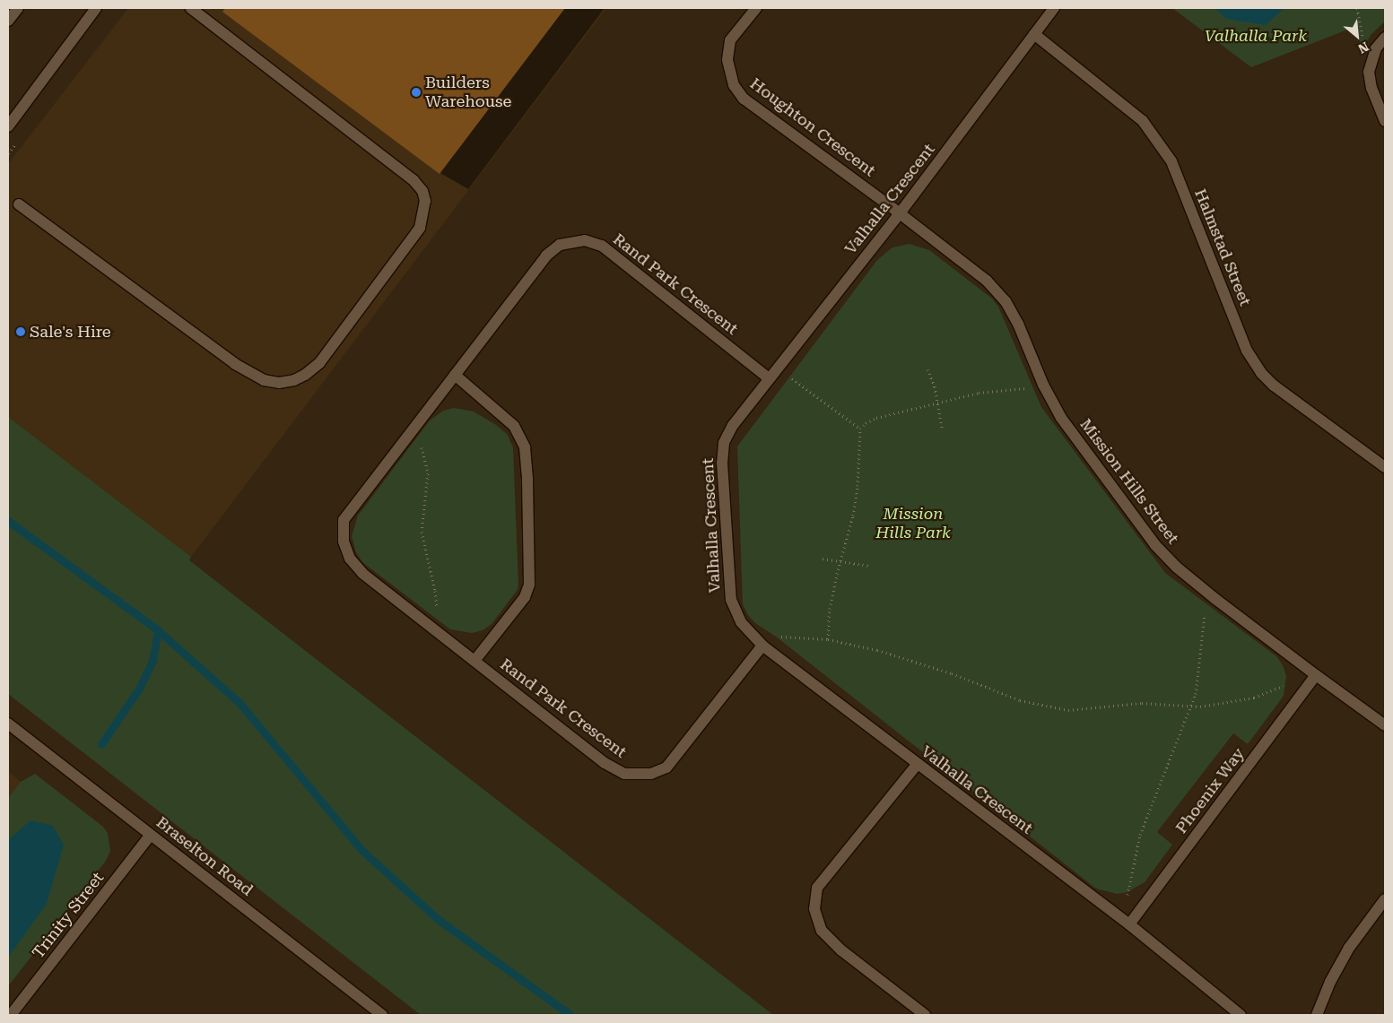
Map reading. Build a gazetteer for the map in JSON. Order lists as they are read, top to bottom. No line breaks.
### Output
{"streets":{"street":["Houghton Crescent","Valhalla Crescent","Halmstad Street","Rand Park Crescent","Mission Hills Street","Phoenix Way","Braselton Road","Trinity Street"]},"crossings":[["Houghton Crescent","Valhalla Crescent"],["Houghton Crescent","Mission Hills Street"],["Valhalla Crescent","Halmstad Street"],["Valhalla Crescent","Rand Park Crescent"],["Valhalla Crescent","Mission Hills Street"],["Valhalla Crescent","Phoenix Way"],["Mission Hills Street","Phoenix Way"],["Braselton Road","Trinity Street"]],"parks":["Valhalla Park","Mission Hills Park"],"places":["Builders Warehouse","Sale's Hire"],"north":"bottom right"}
